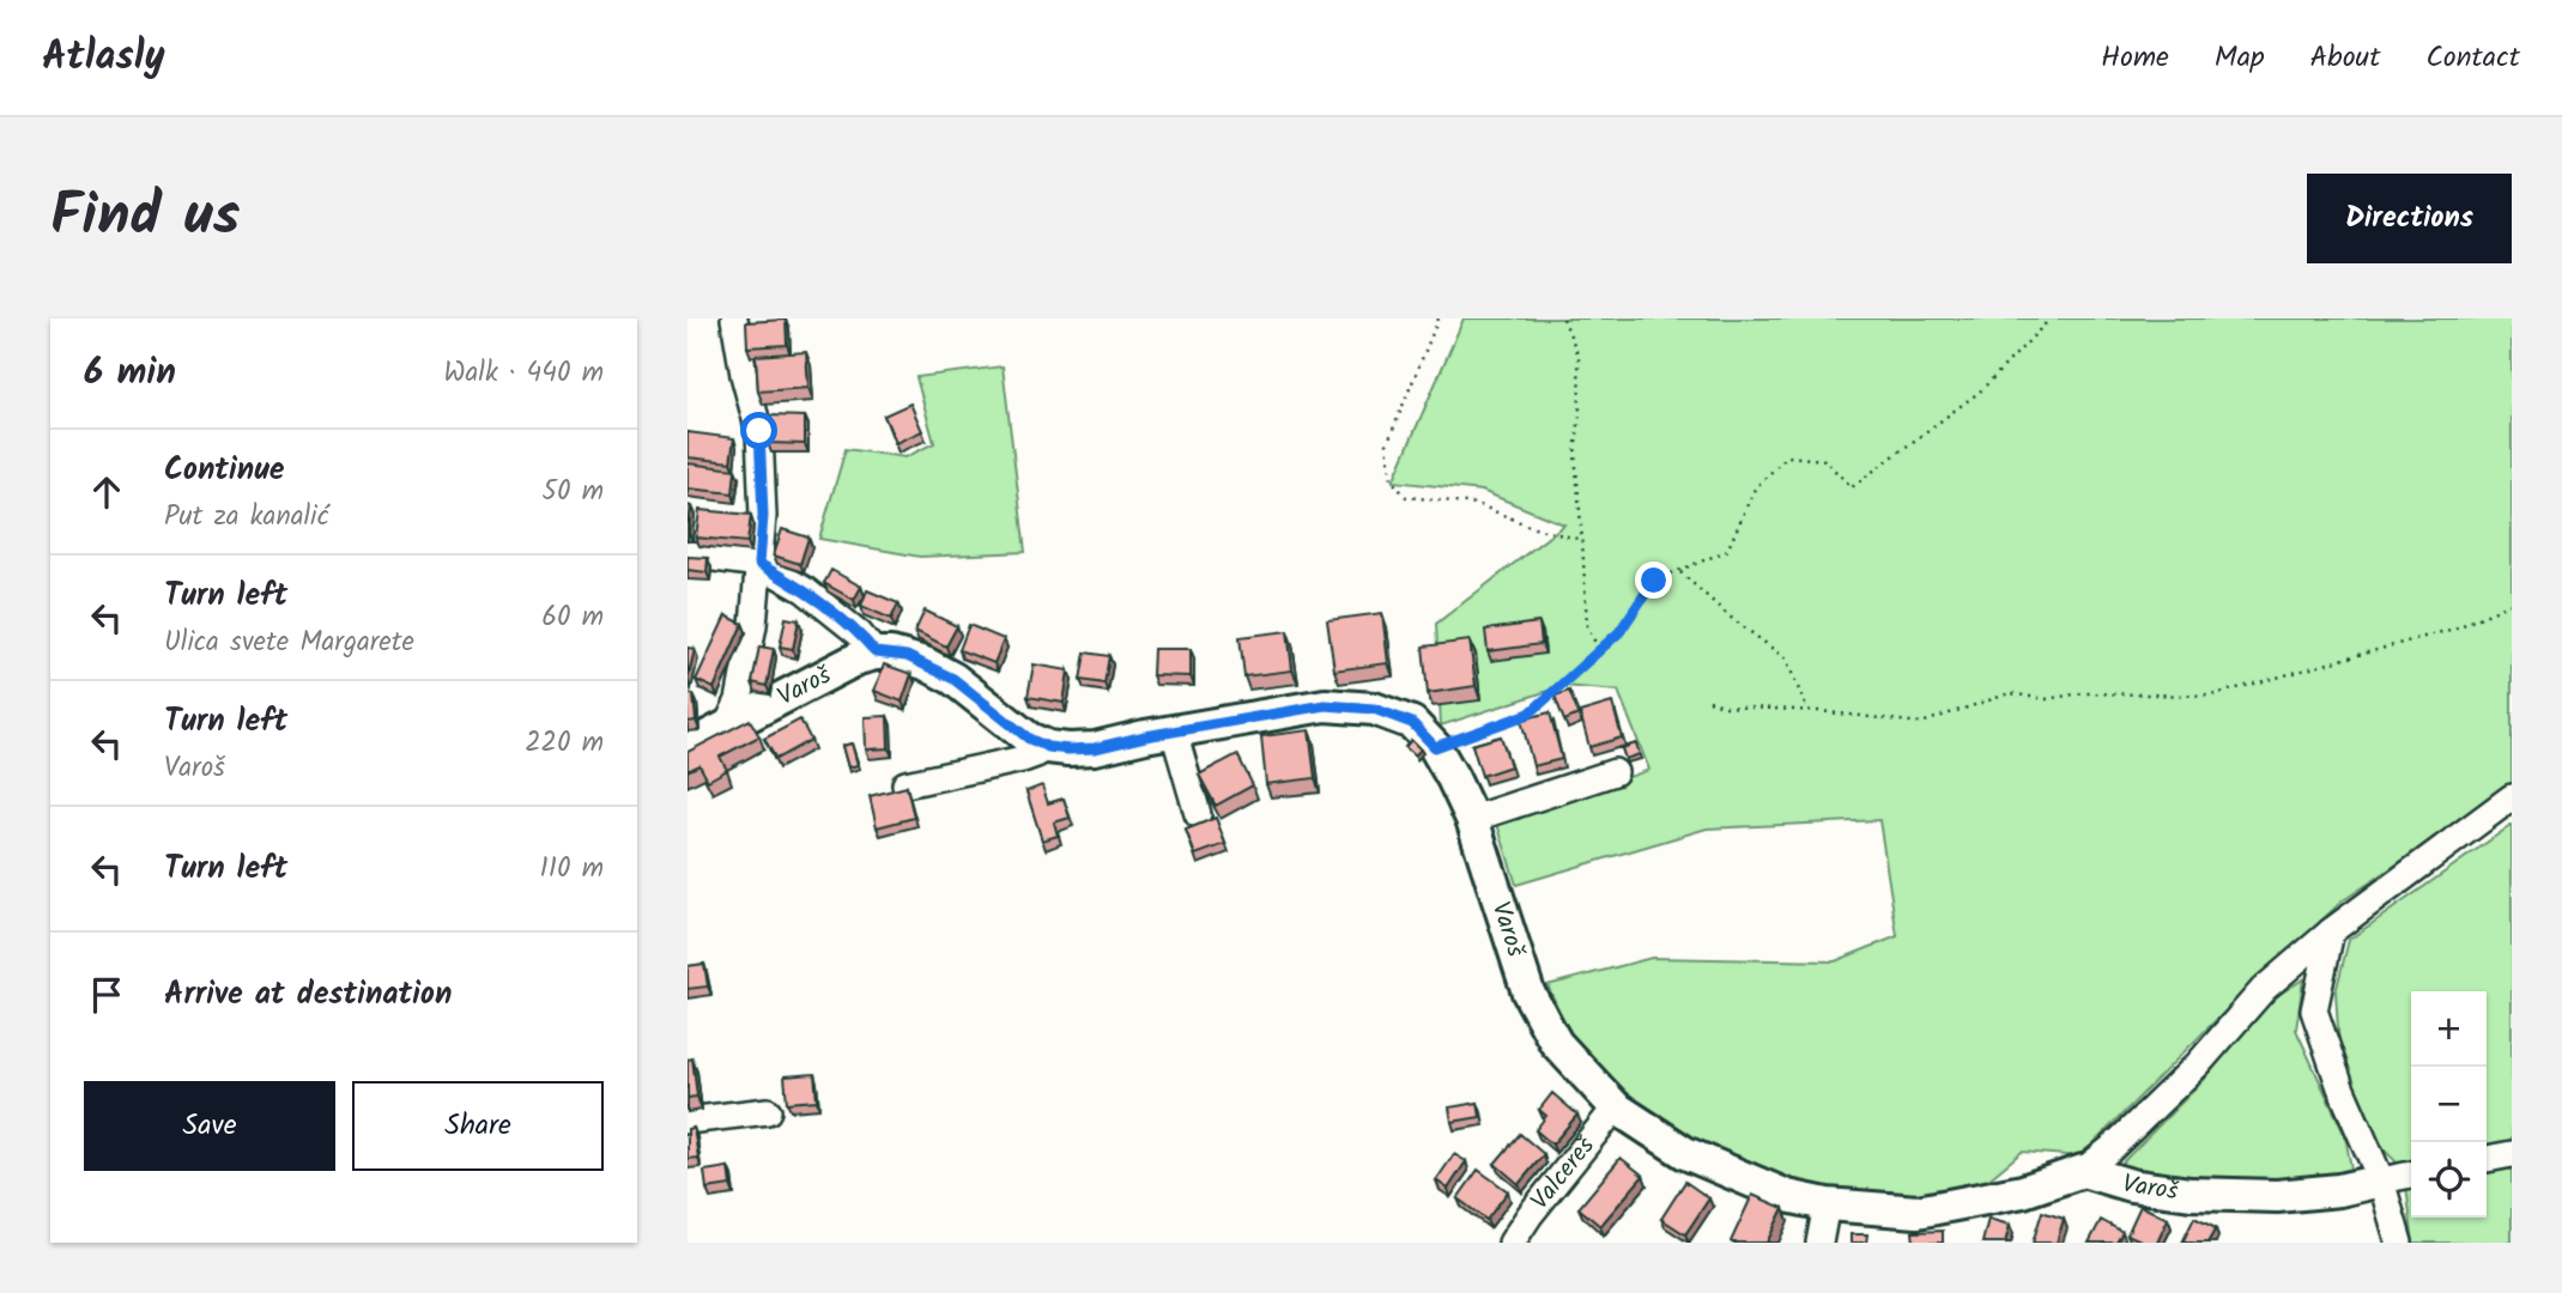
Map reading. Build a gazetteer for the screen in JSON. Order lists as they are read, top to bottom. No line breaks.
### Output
{"streets":{"main road":["Varoš"],"street":["Valcereš"]},"crossings":[["Varoš","Valcereš"]],"page":{"header":"Atlasly","nav":["Home","Map","About","Contact"],"title":"Find us","buttons":["Directions",["Save","Share"]],"heading":["6 min","Walk · 440 m"],"list":[["Continue","Put za kanalić","50 m"],["Turn left","Ulica svete Margarete","60 m"],["Turn left","Varoš","220 m"],["Turn left","110 m"],"Arrive at destination"],"map_buttons":["+","−"]}}
